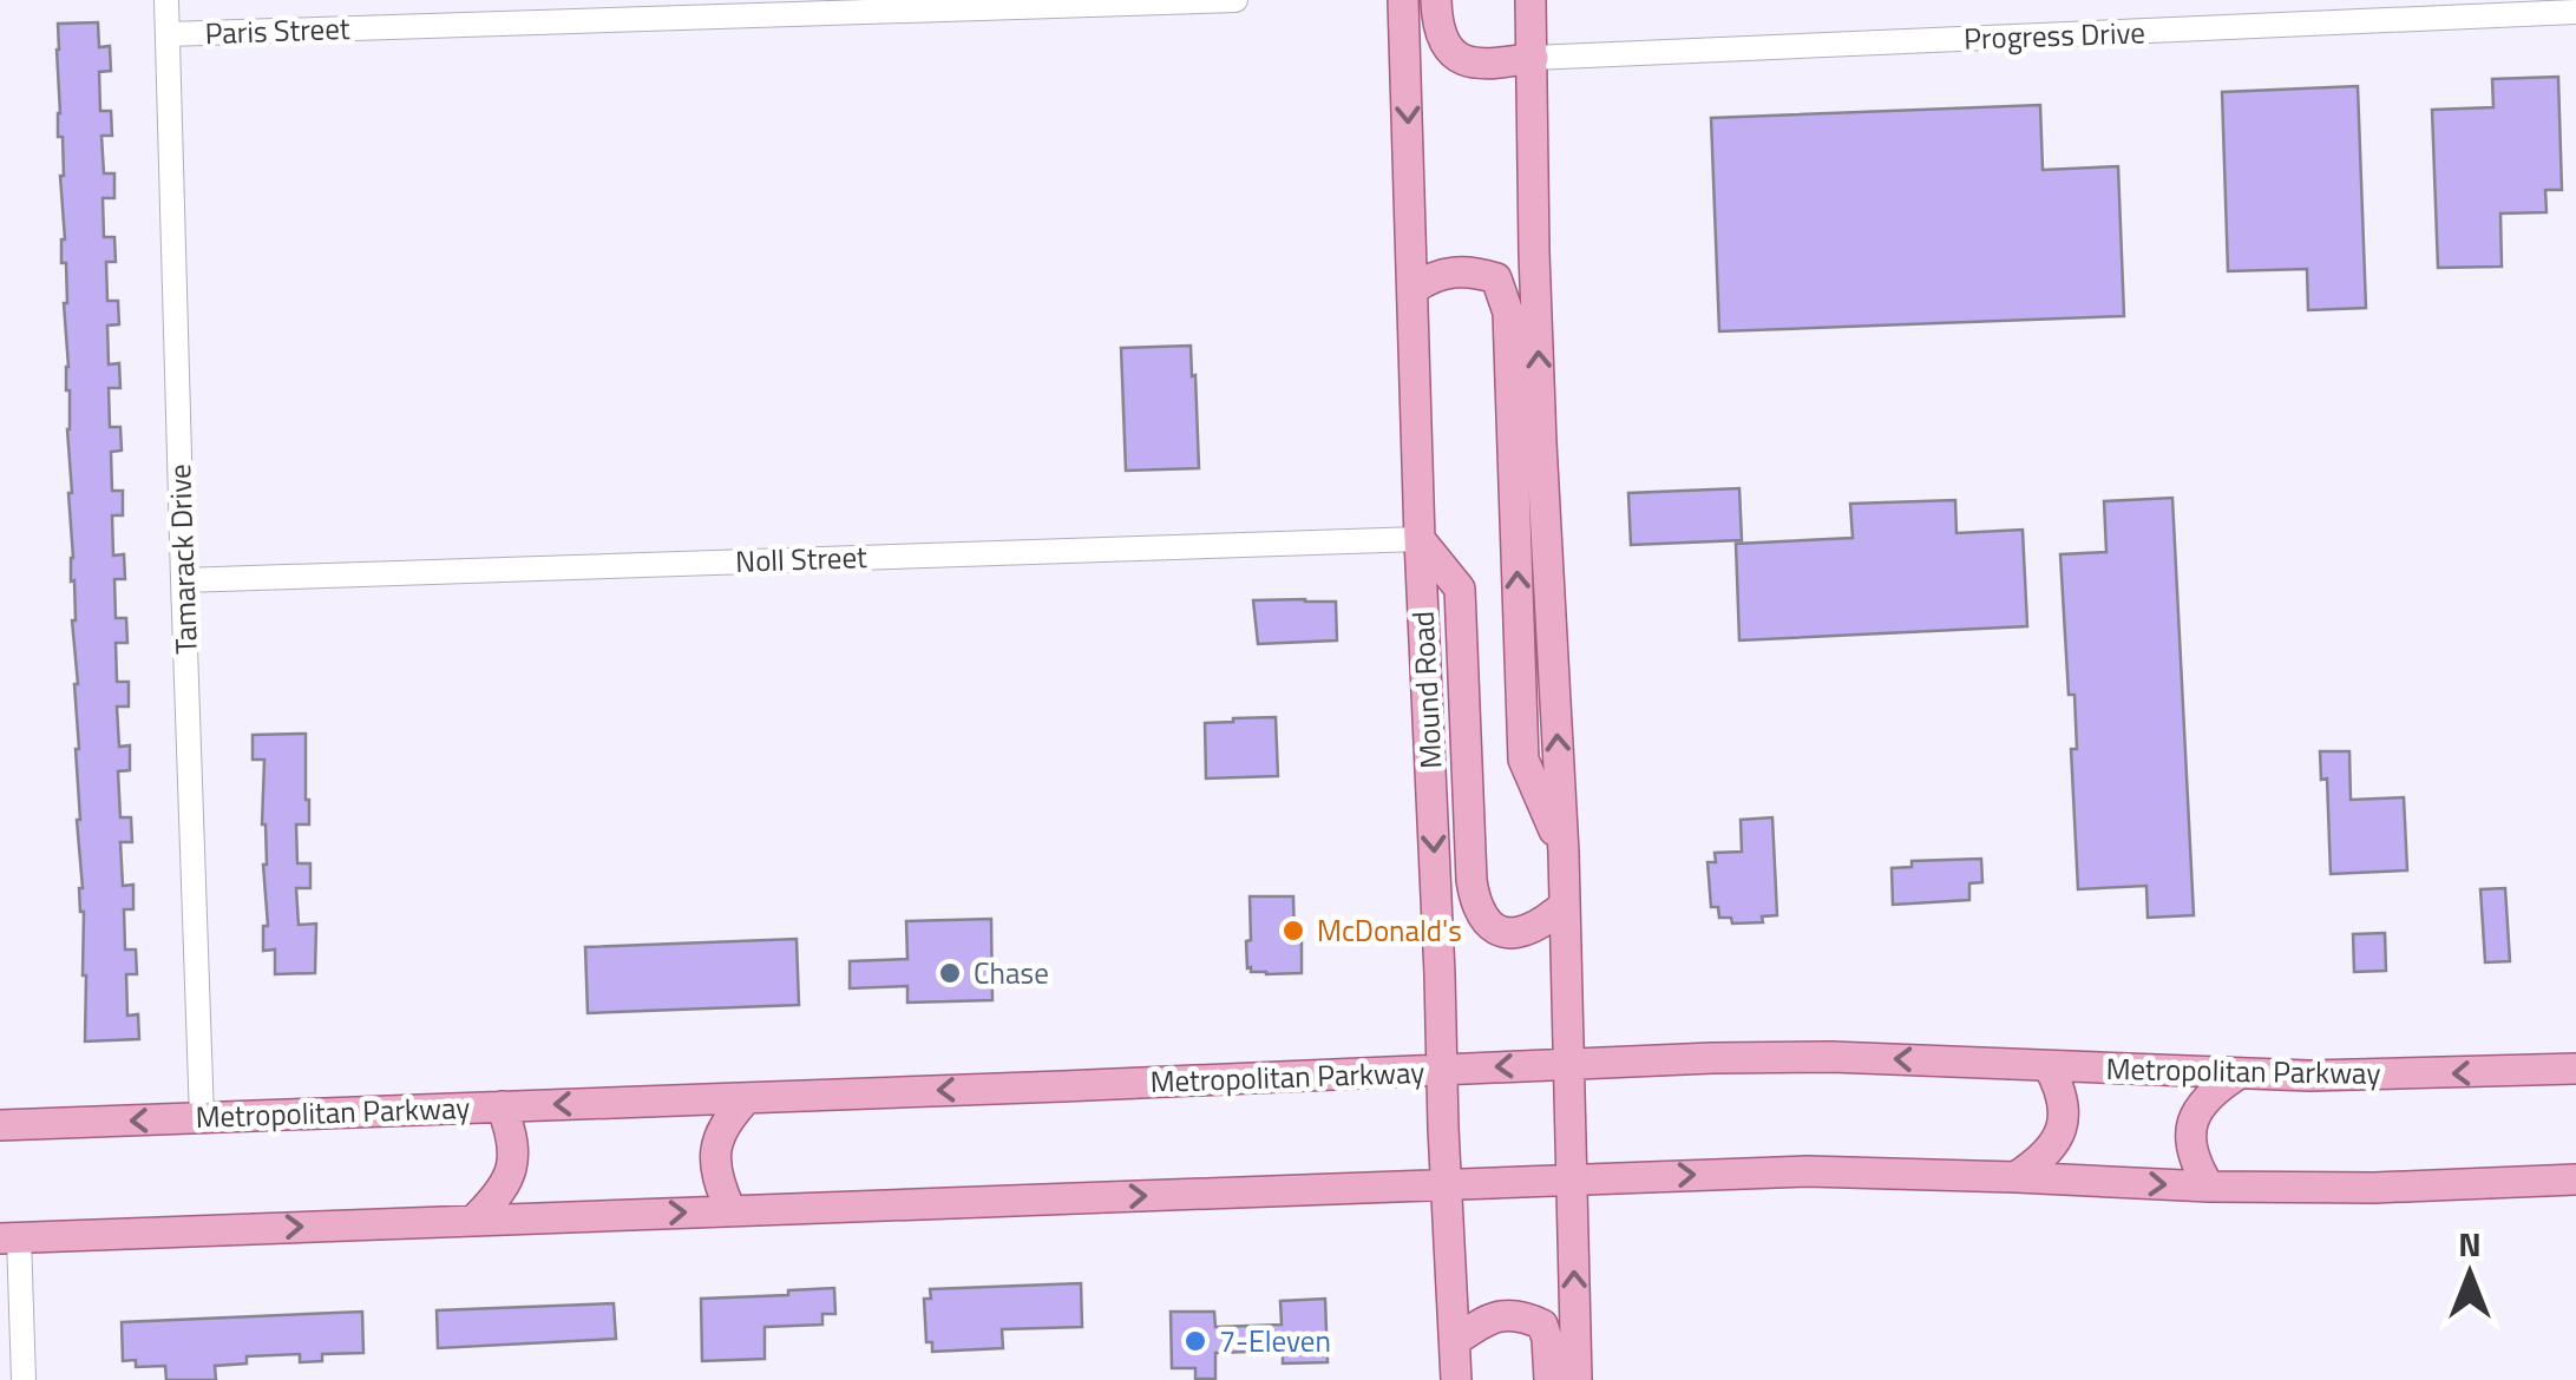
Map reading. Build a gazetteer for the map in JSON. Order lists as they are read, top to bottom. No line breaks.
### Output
{"streets":{"main road":["Mound Road","Metropolitan Parkway"],"street":["Paris Street","Progress Drive","Tamarack Drive","Noll Street"]},"crossings":[["Paris Street","Tamarack Drive"],["Tamarack Drive","Noll Street"],["Tamarack Drive","Metropolitan Parkway"],["Noll Street","Mound Road"],["Mound Road","Metropolitan Parkway"]],"places":["McDonald's","Chase","7-Eleven"],"north":"top"}
